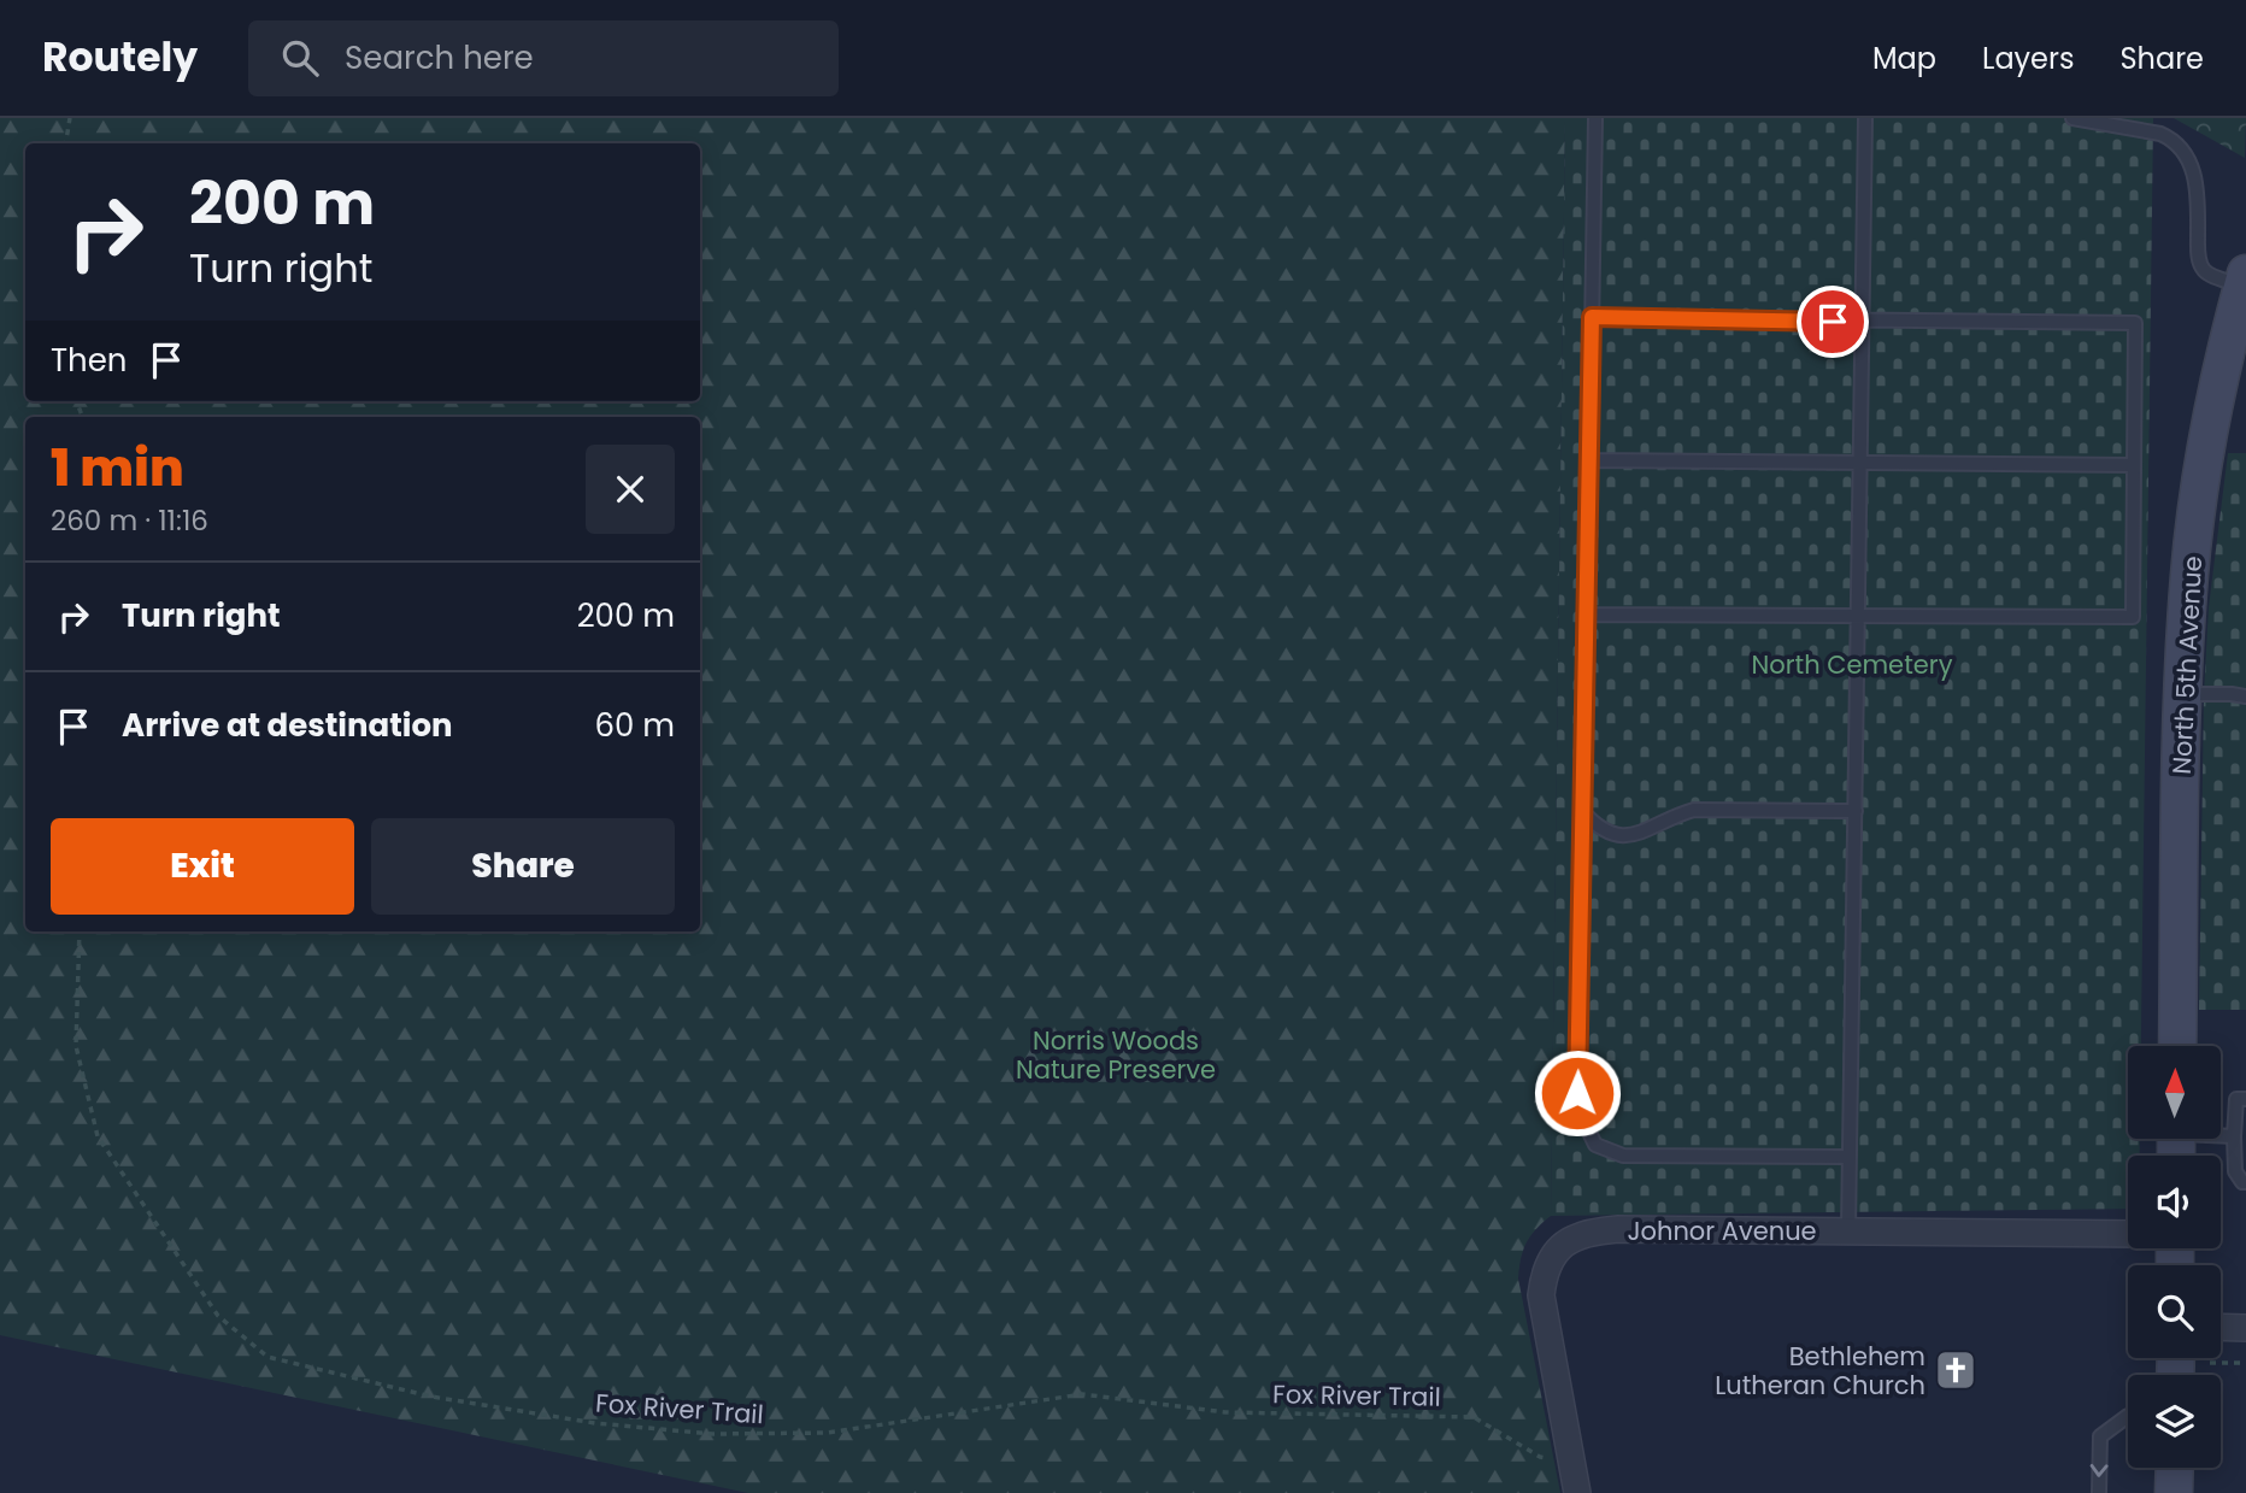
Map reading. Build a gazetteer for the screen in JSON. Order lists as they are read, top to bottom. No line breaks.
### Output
{"streets":{"main road":["North 5th Avenue"],"street":["Johnor Avenue"],"path":["Fox River Trail"]},"crossings":[["Johnor Avenue","Fox River Trail"]],"parks":["North Cemetery","Norris Woods Nature Preserve"],"places":{"church":["Bethlehem Lutheran Church"]},"north":"top","page":{"header":"Routely","search":"Search here","nav":["Map","Layers","Share"],"turn":["200 m","Turn right"],"then":"Then","heading":["1 min","260 m · 11:16"],"list":[{"name":"Turn right","value":"200 m"},{"name":"Arrive at destination","value":"60 m"}],"buttons":["Exit","Share"]}}
